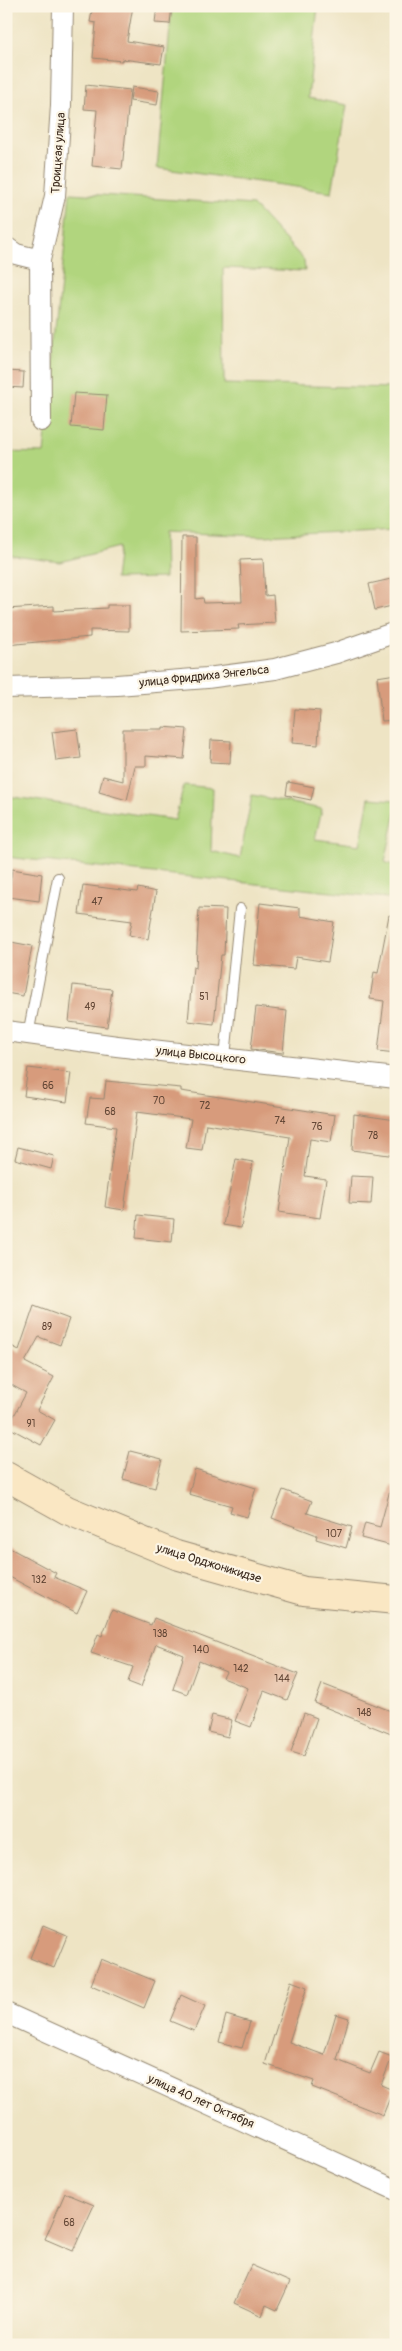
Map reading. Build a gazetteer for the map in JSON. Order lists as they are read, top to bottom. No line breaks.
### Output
{"streets":{"main road":["улица Орджоникидзе"],"street":["Троицкая улица","улица Фридриха Энгельса","улица Высоцкого","улица 40 лет Октября"]},"house_numbers":["47","51","49","66","70","72","68","74","76","78","89","91","107","132","138","140","142","144","148","68"]}
